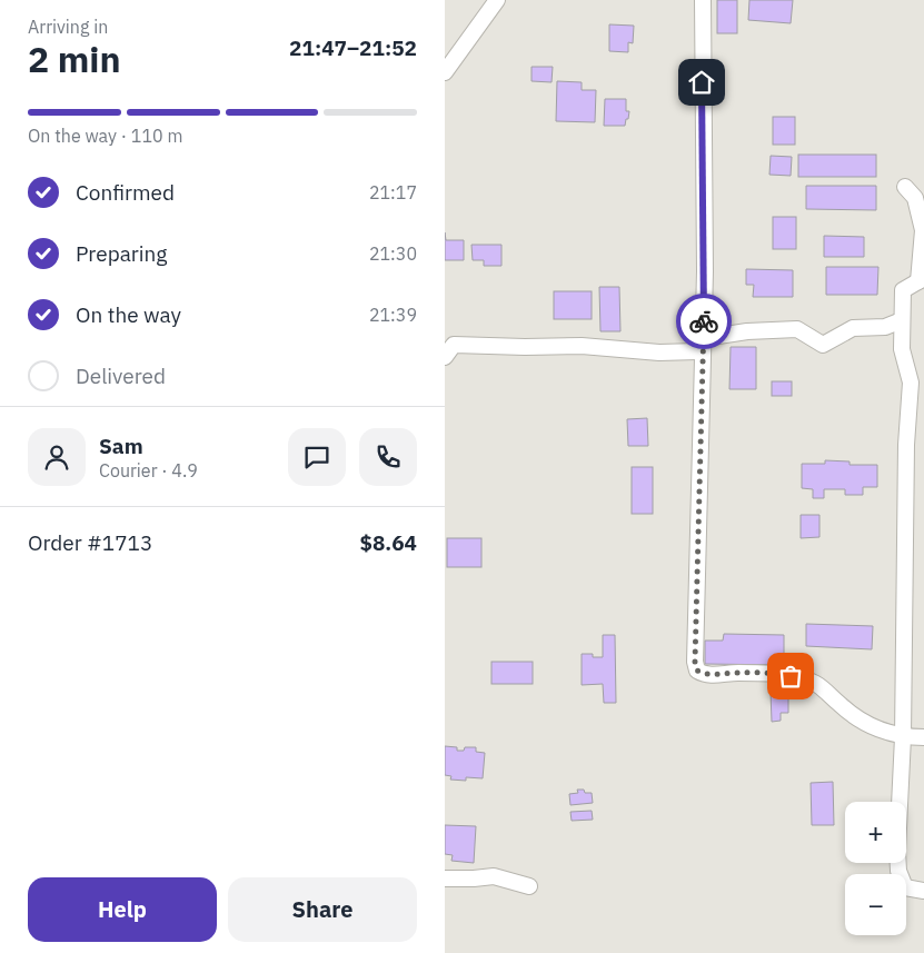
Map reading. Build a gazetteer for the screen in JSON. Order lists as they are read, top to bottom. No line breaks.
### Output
{"page":{"heading":["2 min","Arriving in","21:47–21:52"],"panel":["Sam","Courier · 4.9","Order #1713","$8.64"],"bar":"On the way · 110 m","list":[["Confirmed","21:17"],["Preparing","21:30"],["On the way","21:39"],"Delivered"],"map_buttons":["+","−"],"buttons":["Help","Share"]}}
